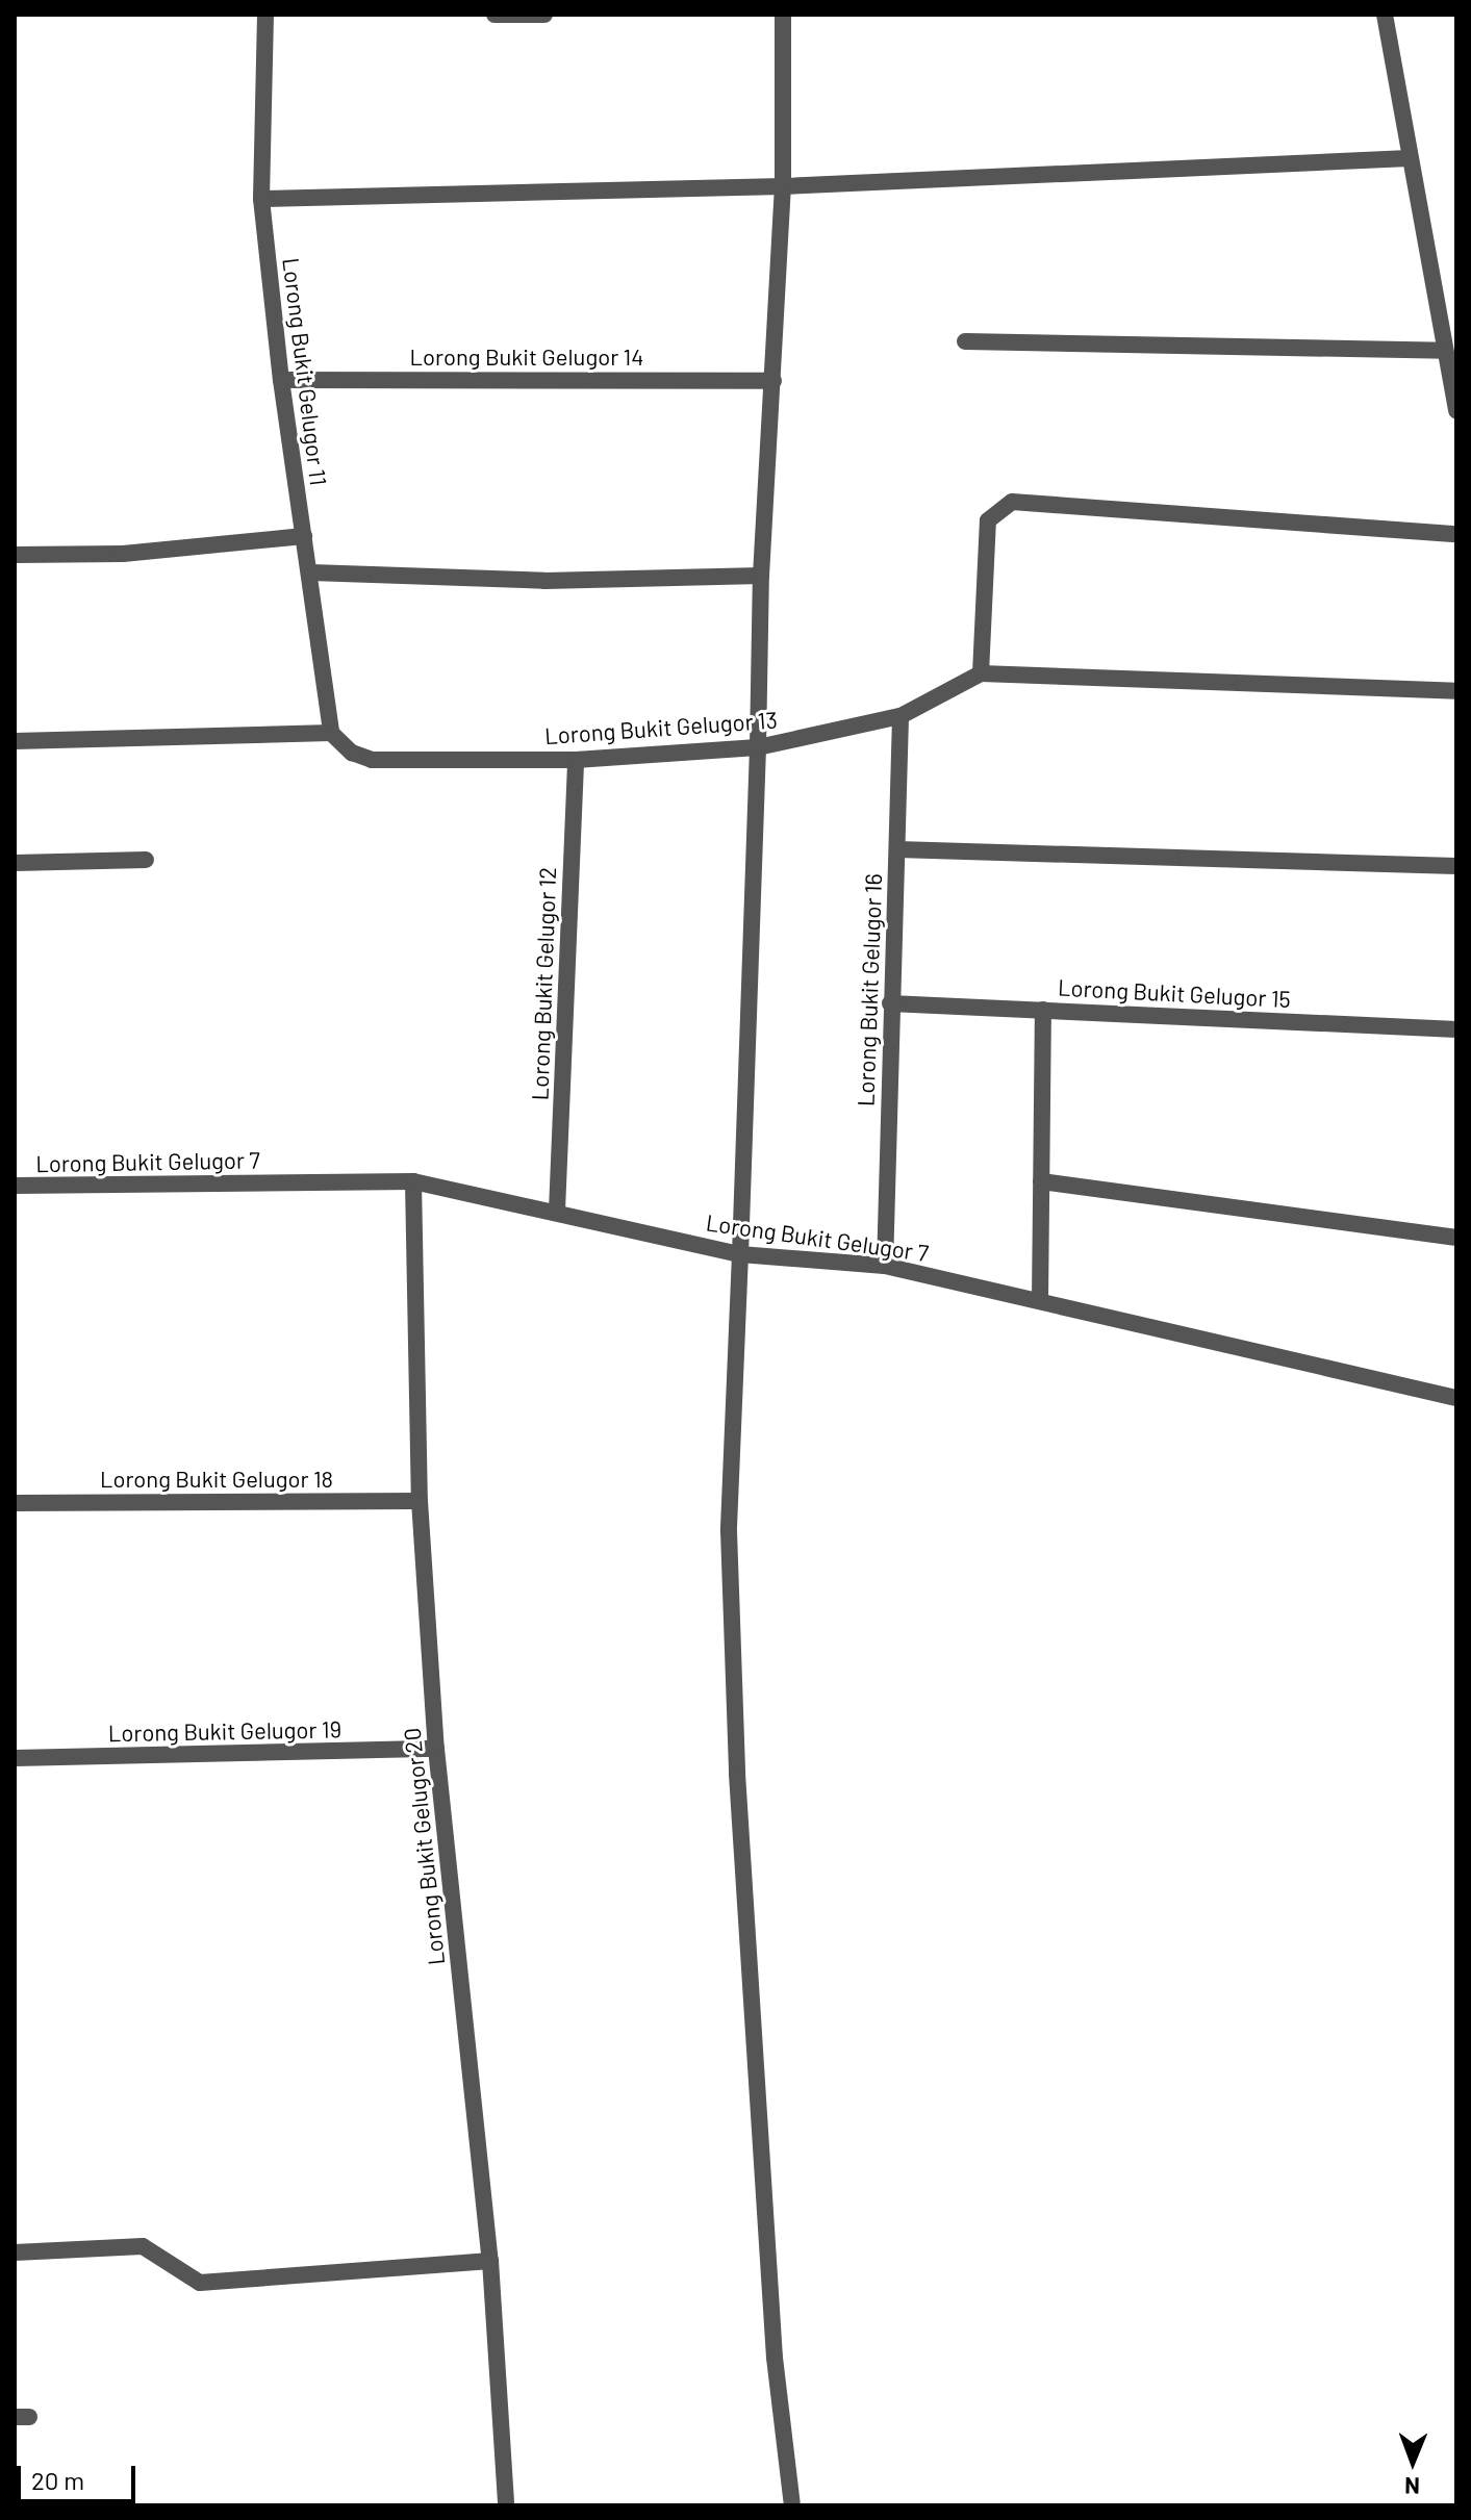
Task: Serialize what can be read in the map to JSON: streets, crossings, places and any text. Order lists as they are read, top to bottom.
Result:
{
  "streets": {
    "street": [
      "Lorong Bukit Gelugor 14",
      "Lorong Bukit Gelugor 11",
      "Lorong Bukit Gelugor 13",
      "Lorong Bukit Gelugor 12",
      "Lorong Bukit Gelugor 16",
      "Lorong Bukit Gelugor 15",
      "Lorong Bukit Gelugor 7",
      "Lorong Bukit Gelugor 18",
      "Lorong Bukit Gelugor 19",
      "Lorong Bukit Gelugor 20"
    ]
  },
  "crossings": [
    ["Lorong Bukit Gelugor 14", "Lorong Bukit Gelugor 11"],
    ["Lorong Bukit Gelugor 11", "Lorong Bukit Gelugor 13"],
    ["Lorong Bukit Gelugor 13", "Lorong Bukit Gelugor 12"],
    ["Lorong Bukit Gelugor 13", "Lorong Bukit Gelugor 16"],
    ["Lorong Bukit Gelugor 12", "Lorong Bukit Gelugor 7"],
    ["Lorong Bukit Gelugor 16", "Lorong Bukit Gelugor 15"],
    ["Lorong Bukit Gelugor 16", "Lorong Bukit Gelugor 7"],
    ["Lorong Bukit Gelugor 7", "Lorong Bukit Gelugor 20"],
    ["Lorong Bukit Gelugor 18", "Lorong Bukit Gelugor 20"],
    ["Lorong Bukit Gelugor 19", "Lorong Bukit Gelugor 20"]
  ],
  "scale_bar": "20 m",
  "north": "bottom"
}
